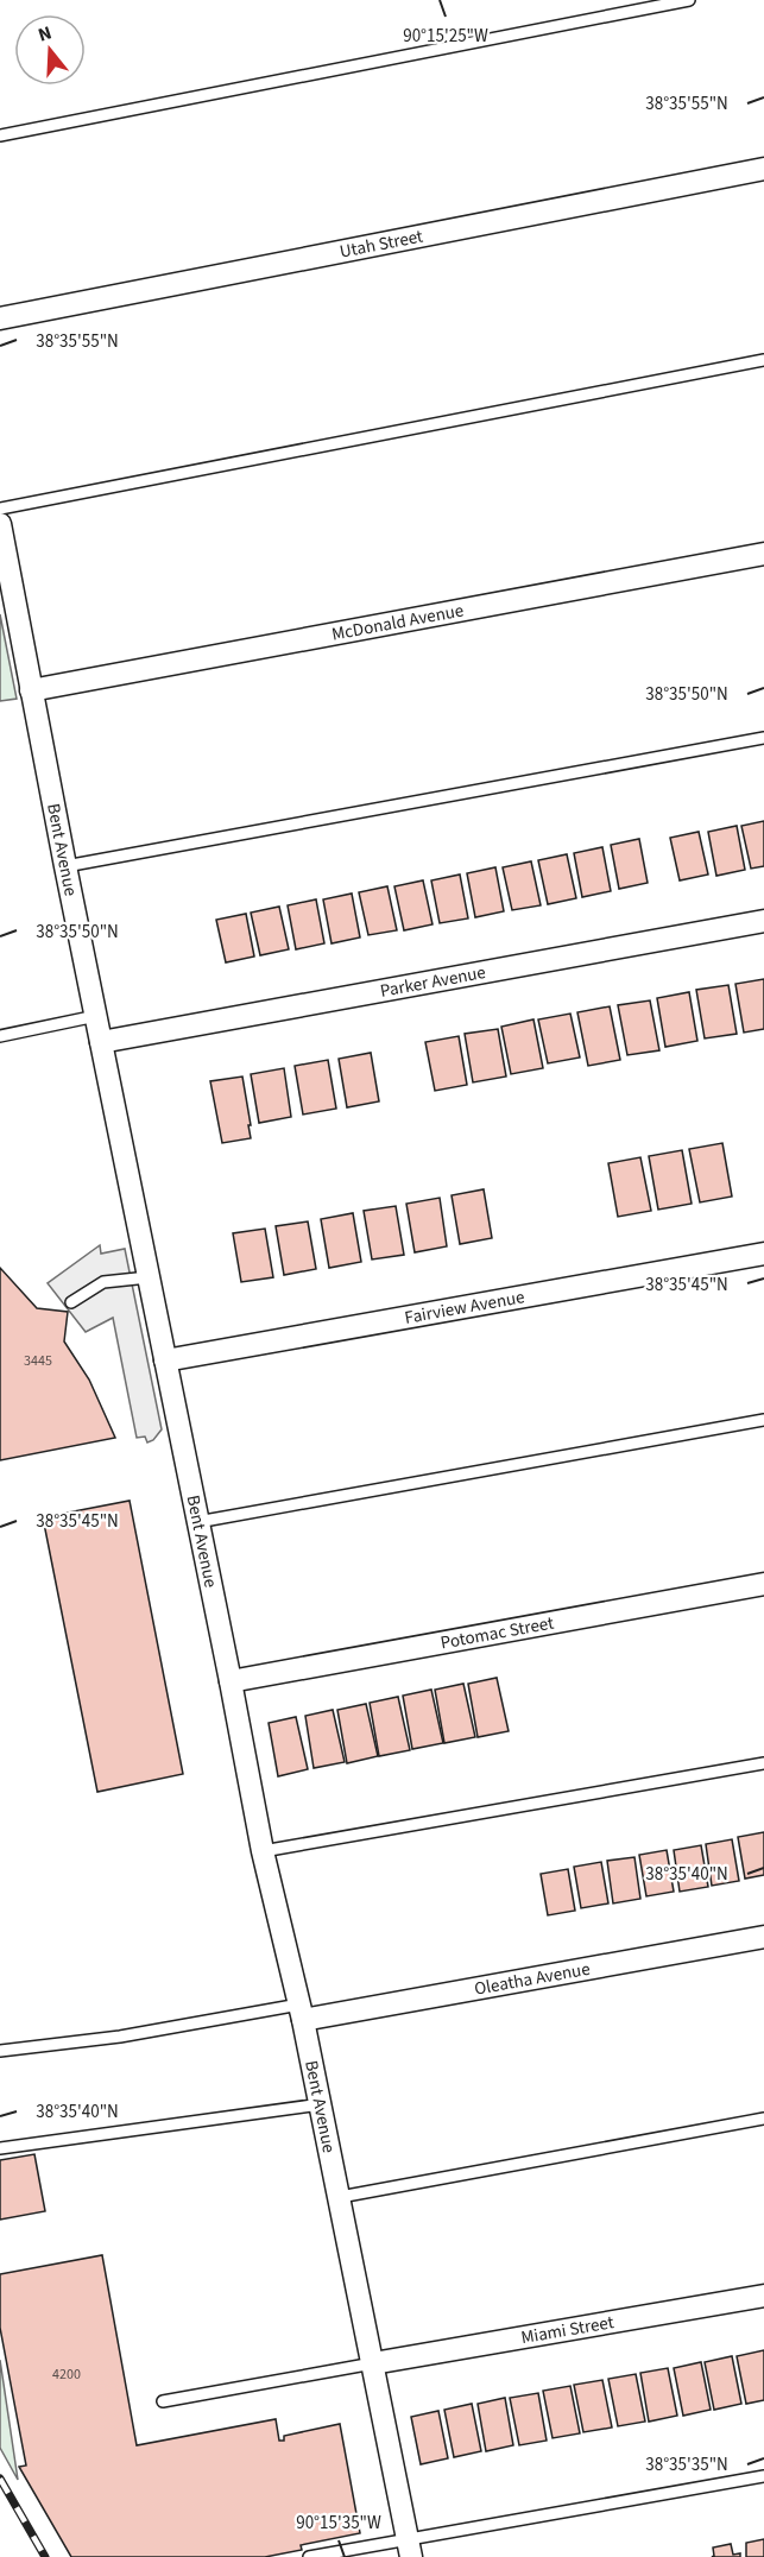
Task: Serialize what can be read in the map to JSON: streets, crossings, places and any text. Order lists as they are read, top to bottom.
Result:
{
  "streets": {
    "street": [
      "Utah Street",
      "McDonald Avenue",
      "Bent Avenue",
      "Parker Avenue",
      "Fairview Avenue",
      "Potomac Street",
      "Oleatha Avenue",
      "Miami Street"
    ]
  },
  "crossings": [
    ["McDonald Avenue", "Bent Avenue"],
    ["Bent Avenue", "Parker Avenue"],
    ["Bent Avenue", "Fairview Avenue"],
    ["Bent Avenue", "Potomac Street"],
    ["Bent Avenue", "Oleatha Avenue"],
    ["Bent Avenue", "Miami Street"]
  ],
  "house_numbers": ["3445", "4200"],
  "north": "top",
  "coordinates": [
    "90°15'25\"W",
    "38°35'55\"N",
    "38°35'50\"N",
    "38°35'45\"N",
    "38°35'40\"N",
    "38°35'35\"N",
    "90°15'35\"W"
  ]
}
